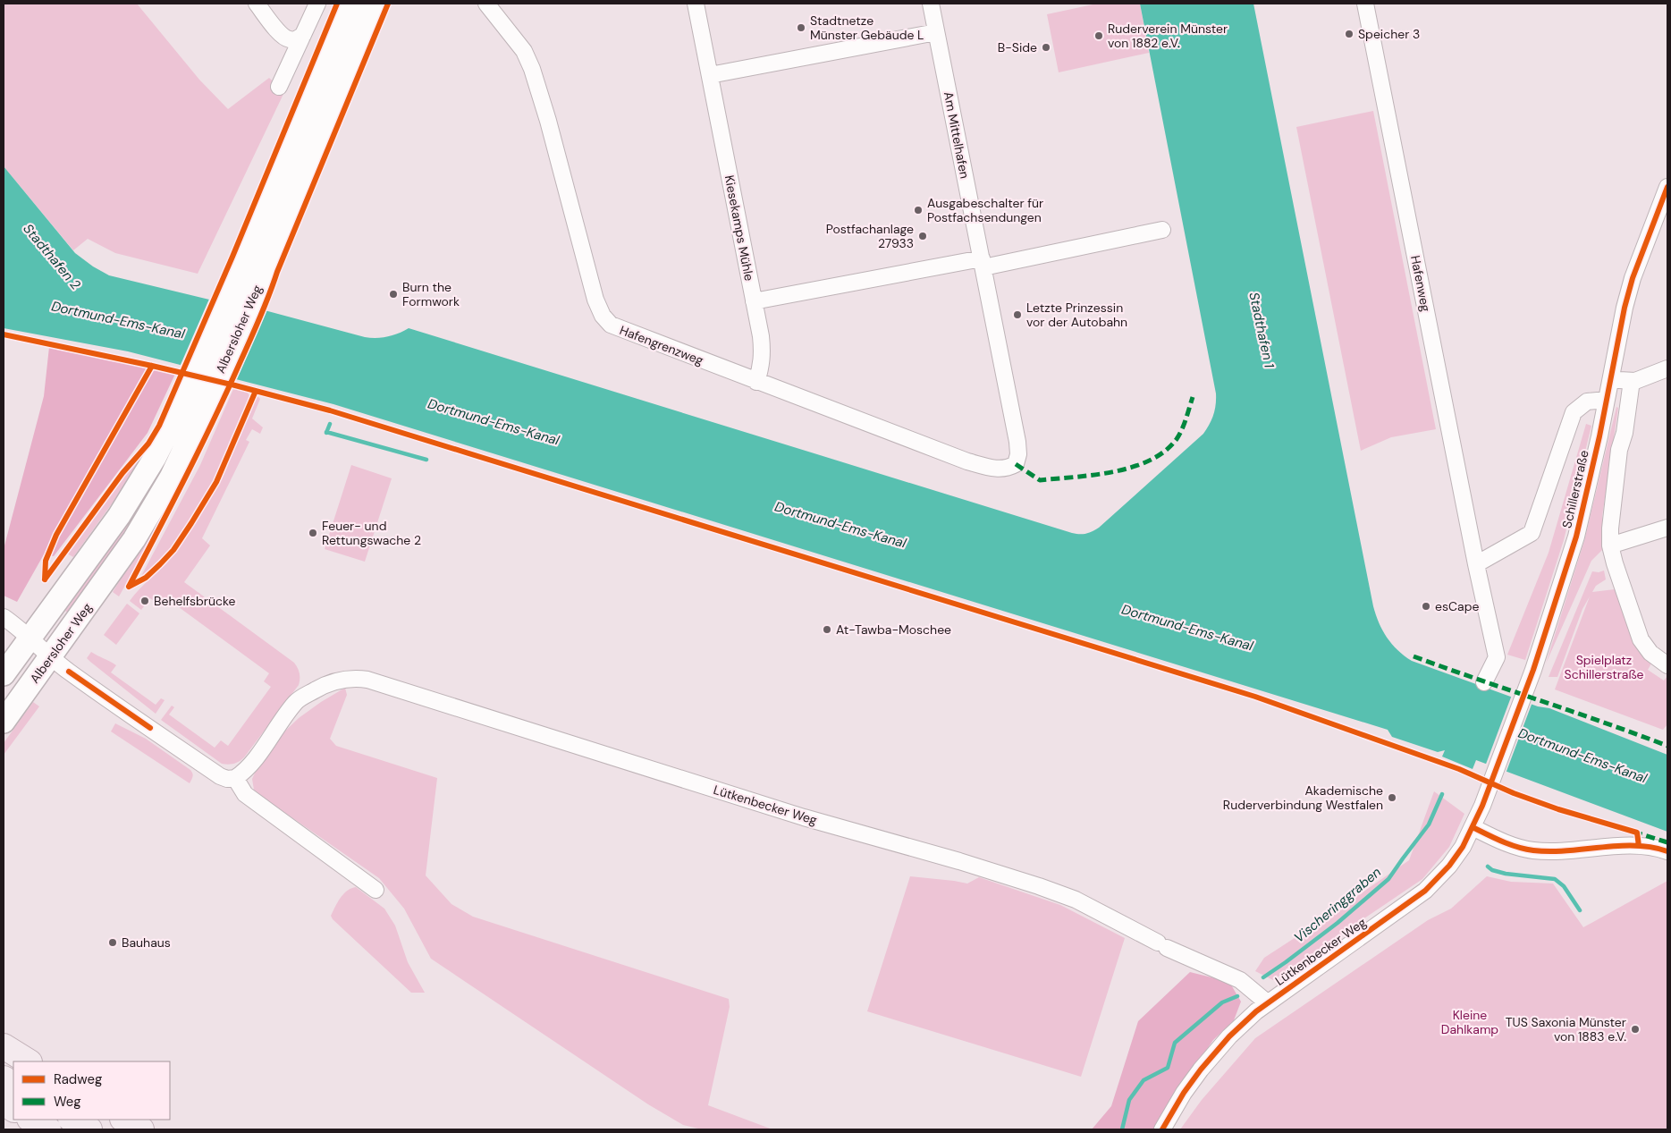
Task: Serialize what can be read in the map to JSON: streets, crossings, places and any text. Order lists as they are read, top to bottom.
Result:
{
  "streets": {
    "main road": ["Albersloher Weg"],
    "street": [
      "Am Mittelhafen",
      "Kiesekamps Mühle",
      "Hafenweg",
      "Hafengrenzweg",
      "Schillerstraße",
      "Lütkenbecker Weg"
    ]
  },
  "crossings": [
    ["Am Mittelhafen", "Hafengrenzweg"],
    ["Kiesekamps Mühle", "Hafengrenzweg"],
    ["Schillerstraße", "Lütkenbecker Weg"]
  ],
  "water": [
    "Stadthafen 2",
    "Dortmund-Ems-Kanal",
    "Stadthafen 1",
    "Vischeringgraben"
  ],
  "parks": ["Spielplatz Schillerstraße", "Kleine Dahlkamp"],
  "places": [
    "Stadtnetze Münster Gebäude L",
    "Speicher 3",
    "Ruderverein Münster von 1882 e.V.",
    "B-Side",
    "Ausgabeschalter für Postfachsendungen",
    "Postfachanlage 27933",
    "Burn the Formwork",
    "Letzte Prinzessin vor der Autobahn",
    "Feuer- und Rettungswache 2",
    "Behelfsbrücke",
    "esCape",
    "At-Tawba-Moschee",
    "Akademische Ruderverbindung Westfalen",
    "Bauhaus",
    "TUS Saxonia Münster von 1883 e.V."
  ],
  "legend": ["Radweg", "Weg"]
}
